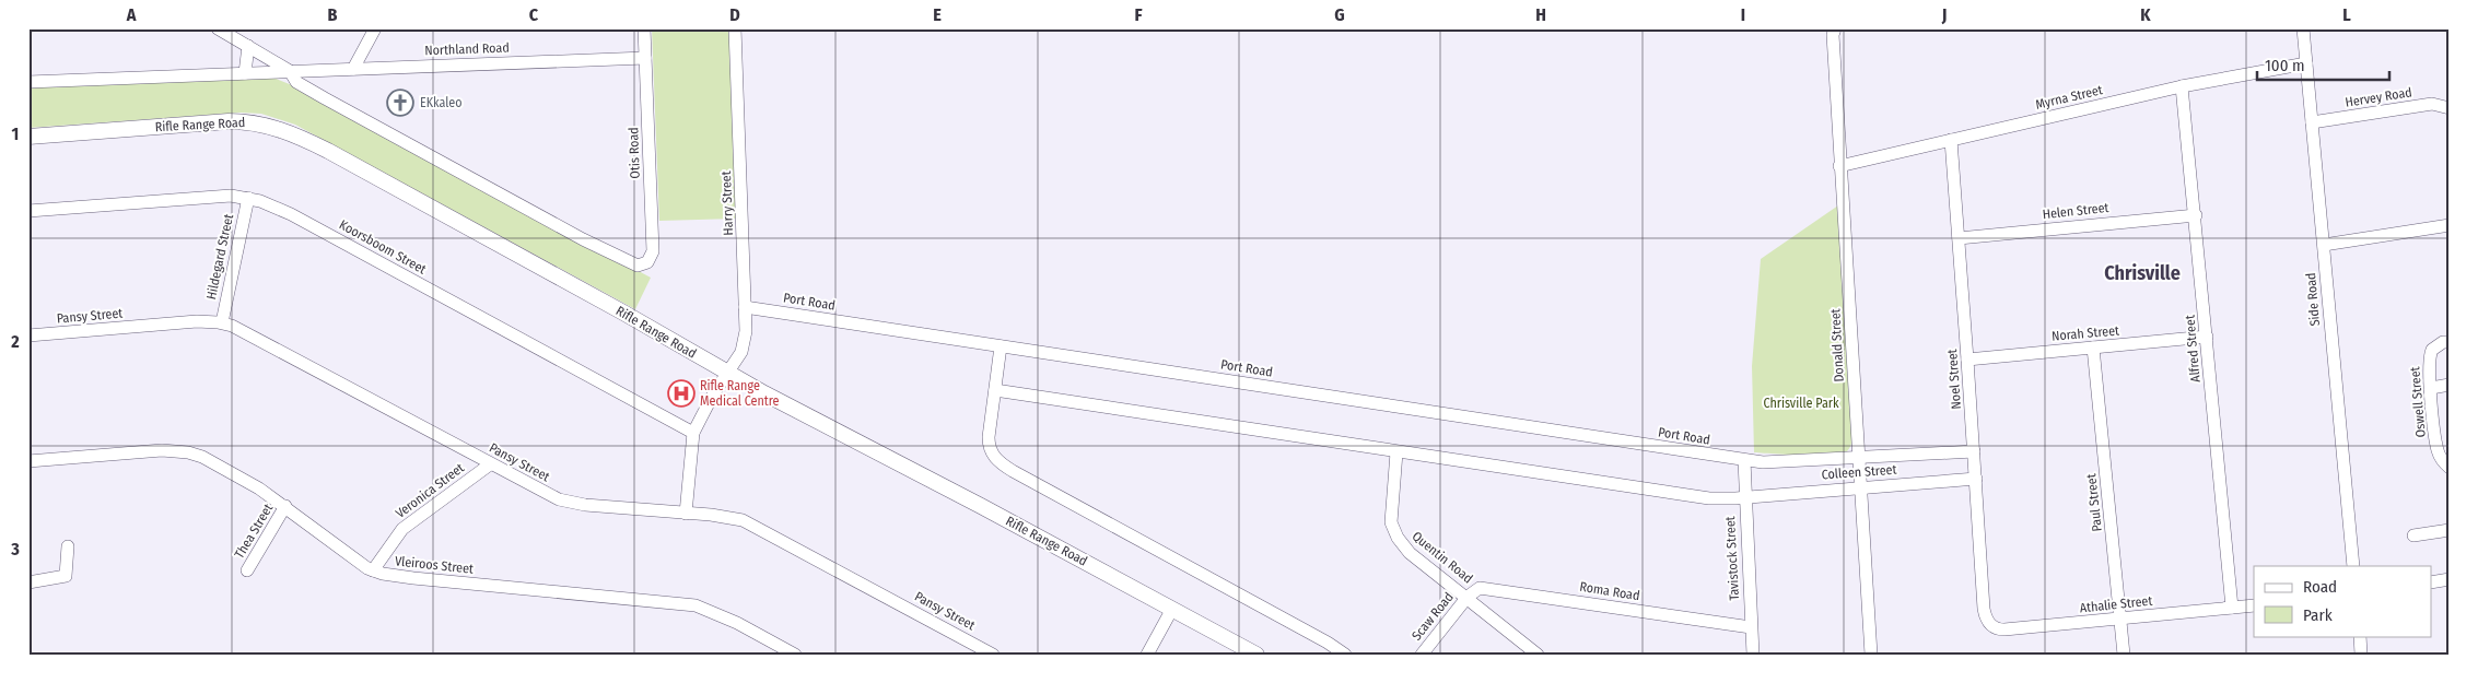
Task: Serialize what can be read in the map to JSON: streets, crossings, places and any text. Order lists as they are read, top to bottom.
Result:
{
  "streets": {
    "main road": ["Rifle Range Road"],
    "street": [
      "Northland Road",
      "Myrna Street",
      "Hervey Road",
      "Otis Road",
      "Harry Street",
      "Helen Street",
      "Koorsboom Street",
      "Hildegard Street",
      "Side Road",
      "Port Road",
      "Pansy Street",
      "Norah Street",
      "Donald Street",
      "Alfred Street",
      "Noel Street",
      "Oswell Street",
      "Colleen Street",
      "Veronica Street",
      "Paul Street",
      "Thea Street",
      "Quentin Road",
      "Tavistock Street",
      "Vleiroos Street",
      "Roma Road",
      "Athalie Street",
      "Scaw Road"
    ]
  },
  "crossings": [
    ["Northland Road", "Otis Road"],
    ["Myrna Street", "Side Road"],
    ["Myrna Street", "Donald Street"],
    ["Myrna Street", "Alfred Street"],
    ["Myrna Street", "Noel Street"],
    ["Hervey Road", "Side Road"],
    ["Rifle Range Road", "Harry Street"],
    ["Harry Street", "Koorsboom Street"],
    ["Harry Street", "Port Road"],
    ["Helen Street", "Alfred Street"],
    ["Helen Street", "Noel Street"],
    ["Koorsboom Street", "Hildegard Street"],
    ["Hildegard Street", "Pansy Street"],
    ["Port Road", "Colleen Street"],
    ["Port Road", "Tavistock Street"],
    ["Pansy Street", "Veronica Street"],
    ["Norah Street", "Alfred Street"],
    ["Norah Street", "Noel Street"],
    ["Norah Street", "Paul Street"],
    ["Donald Street", "Colleen Street"],
    ["Alfred Street", "Athalie Street"],
    ["Noel Street", "Colleen Street"],
    ["Noel Street", "Athalie Street"],
    ["Colleen Street", "Tavistock Street"],
    ["Veronica Street", "Vleiroos Street"],
    ["Paul Street", "Athalie Street"],
    ["Thea Street", "Vleiroos Street"],
    ["Quentin Road", "Roma Road"],
    ["Quentin Road", "Scaw Road"],
    ["Tavistock Street", "Roma Road"],
    ["Roma Road", "Scaw Road"]
  ],
  "districts": ["Chrisville"],
  "parks": ["Chrisville Park"],
  "places": {
    "church": ["EKkaleo"],
    "hospital": ["Rifle Range Medical Centre"]
  },
  "legend": ["Road", "Park"],
  "scale_bar": "100 m",
  "grid": {
    "columns": [
      "A",
      "B",
      "C",
      "D",
      "E",
      "F",
      "G",
      "H",
      "I",
      "J",
      "K",
      "L"
    ],
    "rows": ["1", "2", "3"]
  }
}
